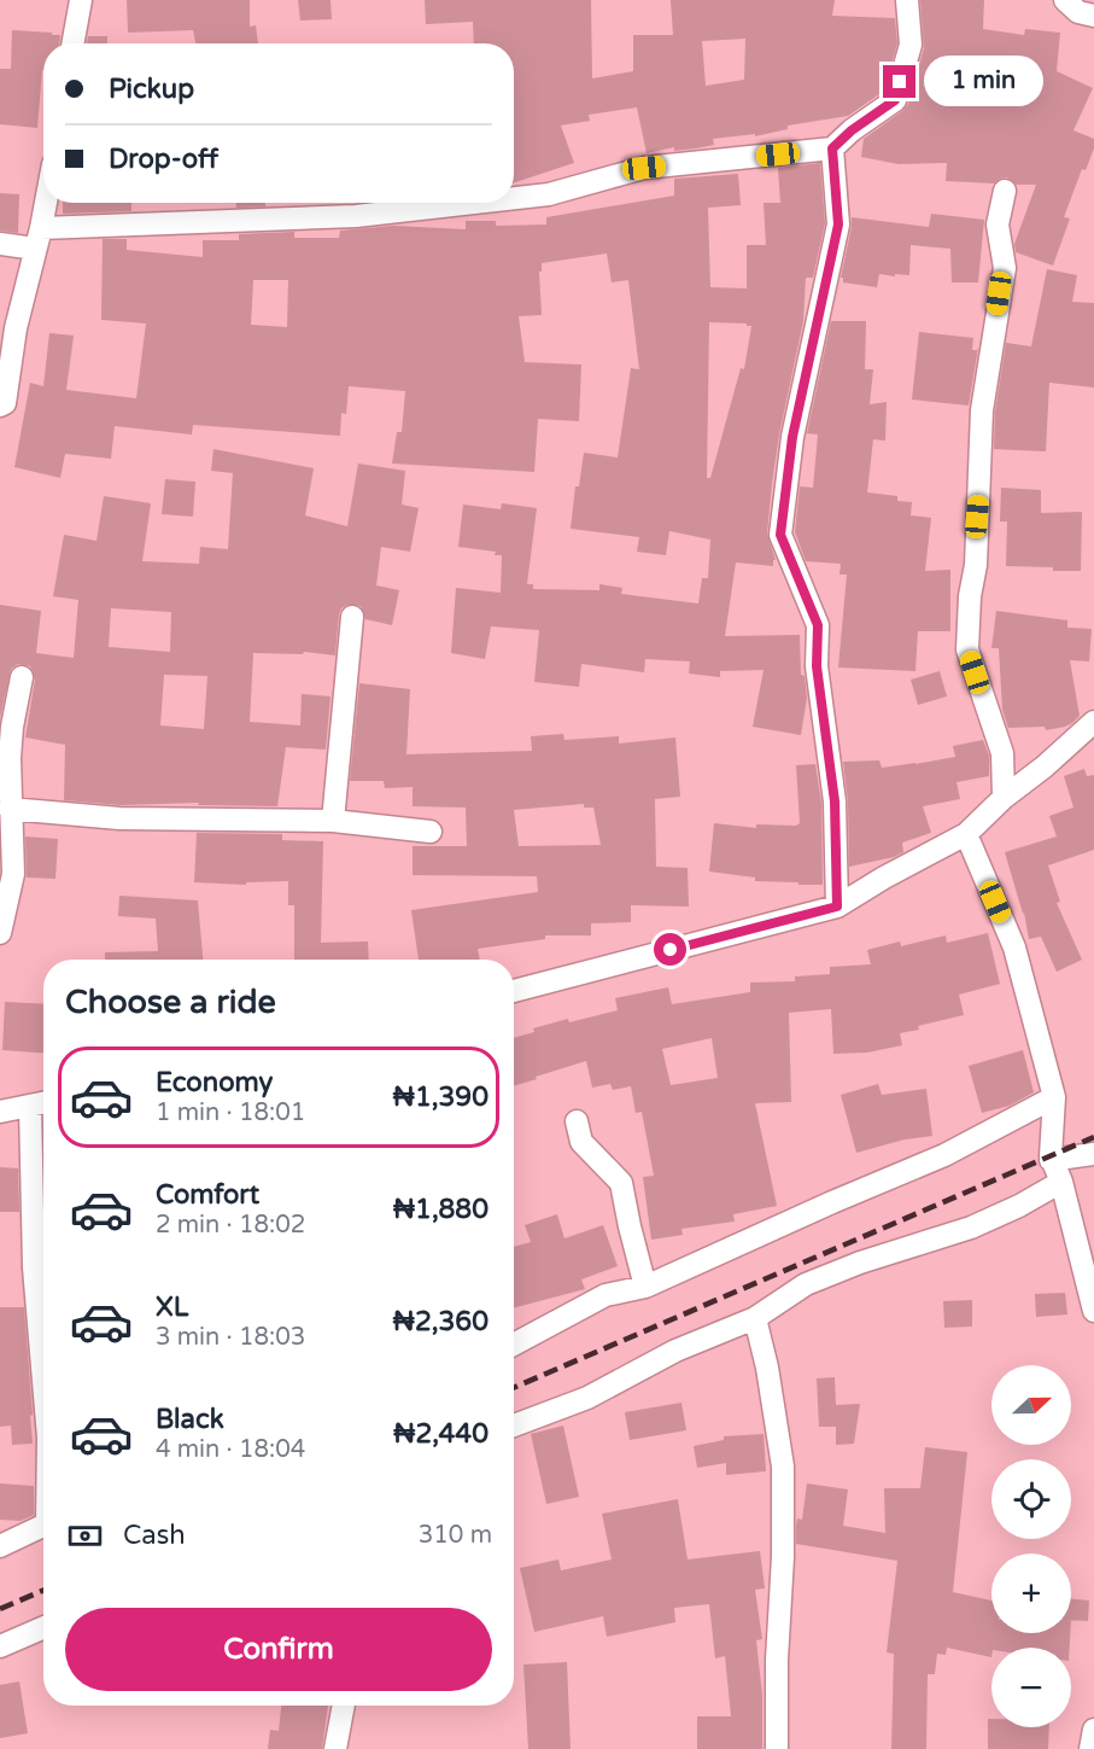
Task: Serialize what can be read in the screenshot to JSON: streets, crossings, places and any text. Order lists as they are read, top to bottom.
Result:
{
  "north": "right",
  "page": {
    "banner": ["Pickup", "Drop-off"],
    "bubble": "1 min",
    "heading": "Choose a ride",
    "list": [
      {
        "name": "Economy",
        "note": "1 min · 18:01",
        "value": "₦1,390"
      },
      {
        "name": "Comfort",
        "note": "2 min · 18:02",
        "value": "₦1,880"
      },
      {
        "name": "XL",
        "note": "3 min · 18:03",
        "value": "₦2,360"
      },
      {
        "name": "Black",
        "note": "4 min · 18:04",
        "value": "₦2,440"
      }
    ],
    "map_buttons": ["+", "−"],
    "pay": ["Cash", "310 m"],
    "buttons": "Confirm"
  }
}
